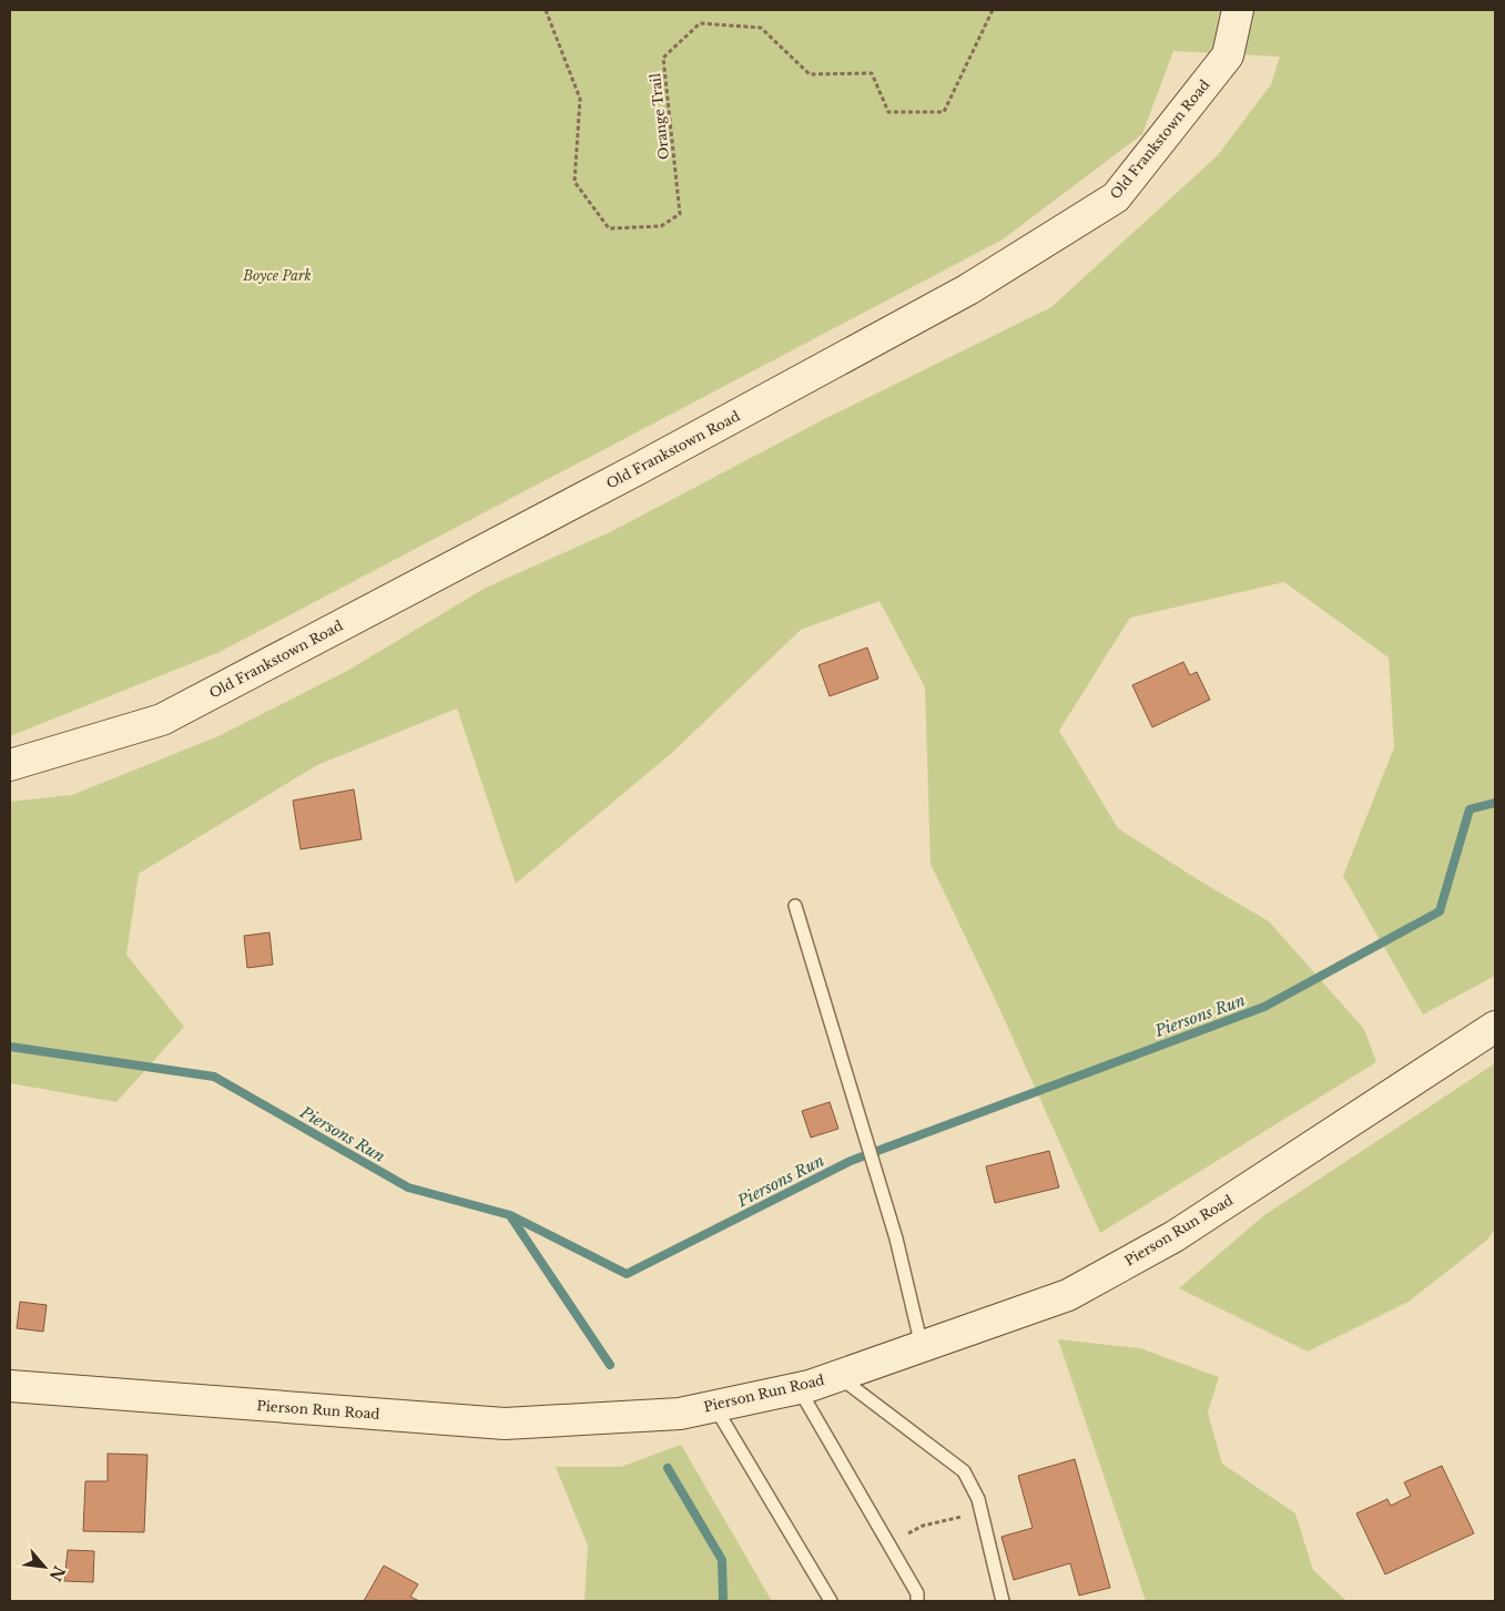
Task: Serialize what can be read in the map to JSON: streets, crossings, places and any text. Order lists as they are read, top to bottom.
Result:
{
  "streets": {
    "street": ["Old Frankstown Road", "Pierson Run Road"],
    "path": ["Orange Trail"]
  },
  "water": ["Piersons Run"],
  "parks": ["Boyce Park"],
  "north": "bottom right"
}
